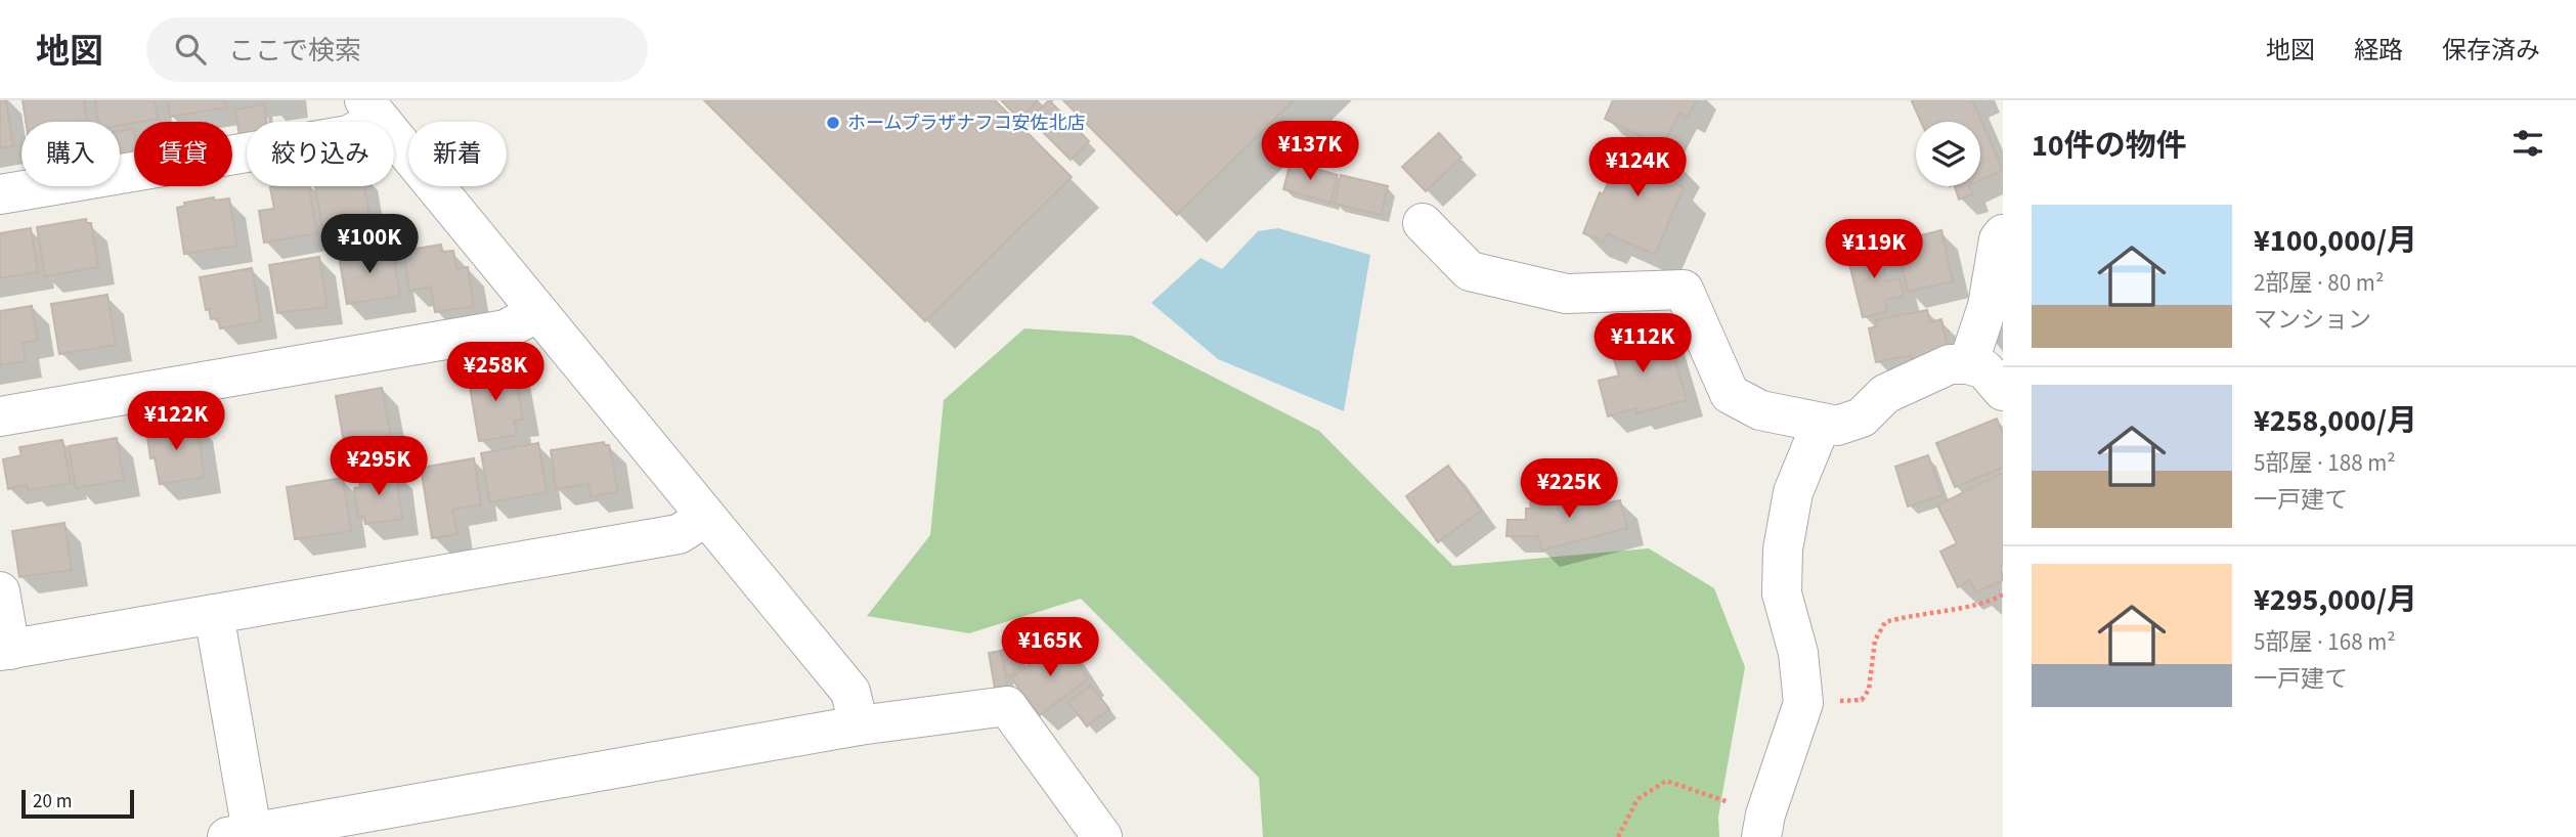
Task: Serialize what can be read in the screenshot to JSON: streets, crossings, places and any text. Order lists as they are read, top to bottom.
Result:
{
  "places": ["ホームプラザナフコ安佐北店"],
  "scale_bar": "20 m",
  "page": {
    "header": "地図",
    "search": "ここで検索",
    "nav": ["地図", "経路", "保存済み"],
    "heading": "10件の物件",
    "price": [
      "¥137K",
      "¥124K",
      "¥100K",
      "¥119K",
      "¥112K",
      "¥258K",
      "¥122K",
      "¥295K",
      "¥225K",
      "¥165K"
    ],
    "chip": [
      "購入",
      "賃貸",
      "絞り込み",
      "新着"
    ],
    "list": [
      {
        "name": "¥100,000/月",
        "note": "2部屋 · 80 m² · マンション"
      },
      {
        "name": "¥258,000/月",
        "note": "5部屋 · 188 m² · 一戸建て"
      },
      {
        "name": "¥295,000/月",
        "note": "5部屋 · 168 m² · 一戸建て"
      }
    ],
    "scale": "20 m"
  }
}
